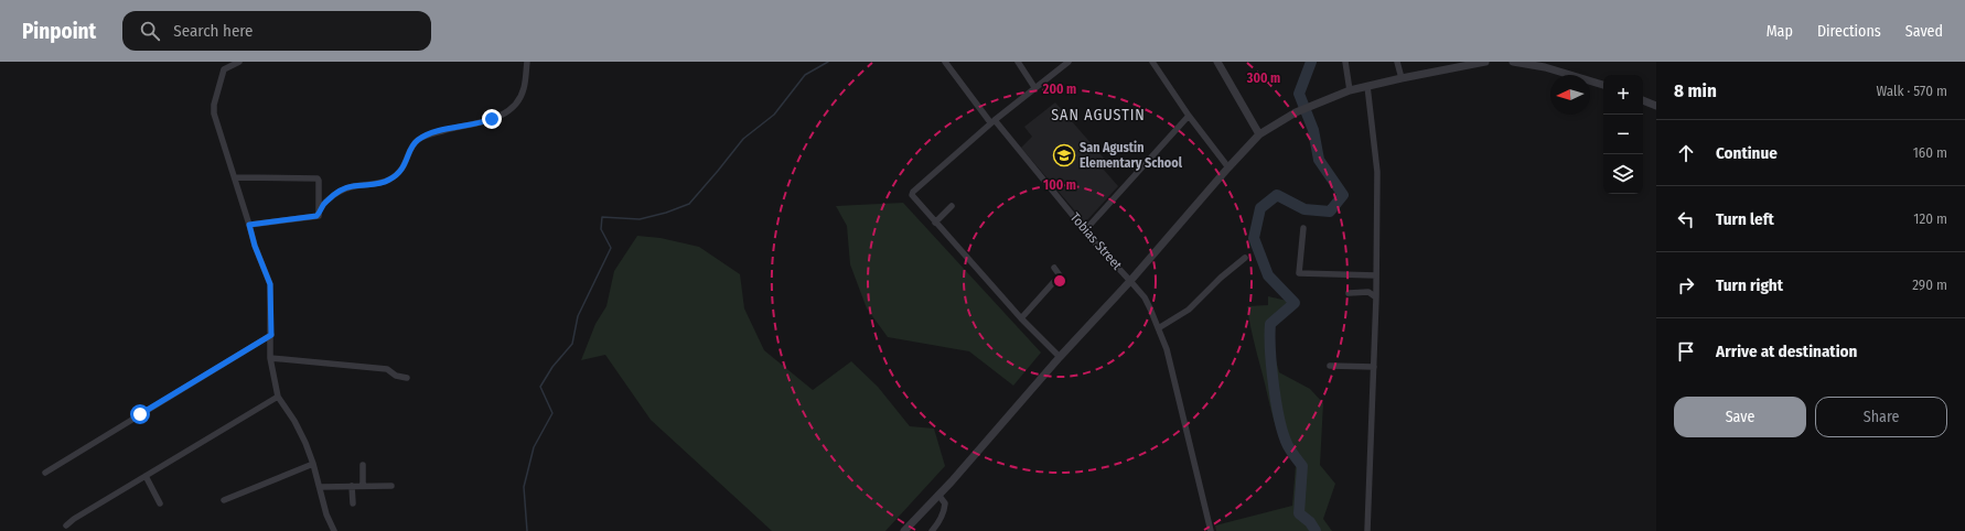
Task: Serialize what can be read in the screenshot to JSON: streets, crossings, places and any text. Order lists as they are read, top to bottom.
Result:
{
  "streets": {
    "street": ["Tobias Street"]
  },
  "districts": ["SAN AGUSTIN"],
  "places": {
    "school or university": ["San Agustin Elementary School"]
  },
  "north": "left",
  "page": {
    "header": "Pinpoint",
    "search": "Search here",
    "nav": ["Map", "Directions", "Saved"],
    "heading": ["8 min", "Walk · 570 m"],
    "map_buttons": ["+", "−"],
    "list": [
      ["Continue", "160 m"],
      ["Turn left", "120 m"],
      ["Turn right", "290 m"],
      "Arrive at destination"
    ],
    "buttons": ["Save", "Share"]
  },
  "rings": ["300 m", "200 m", "100 m"]
}
